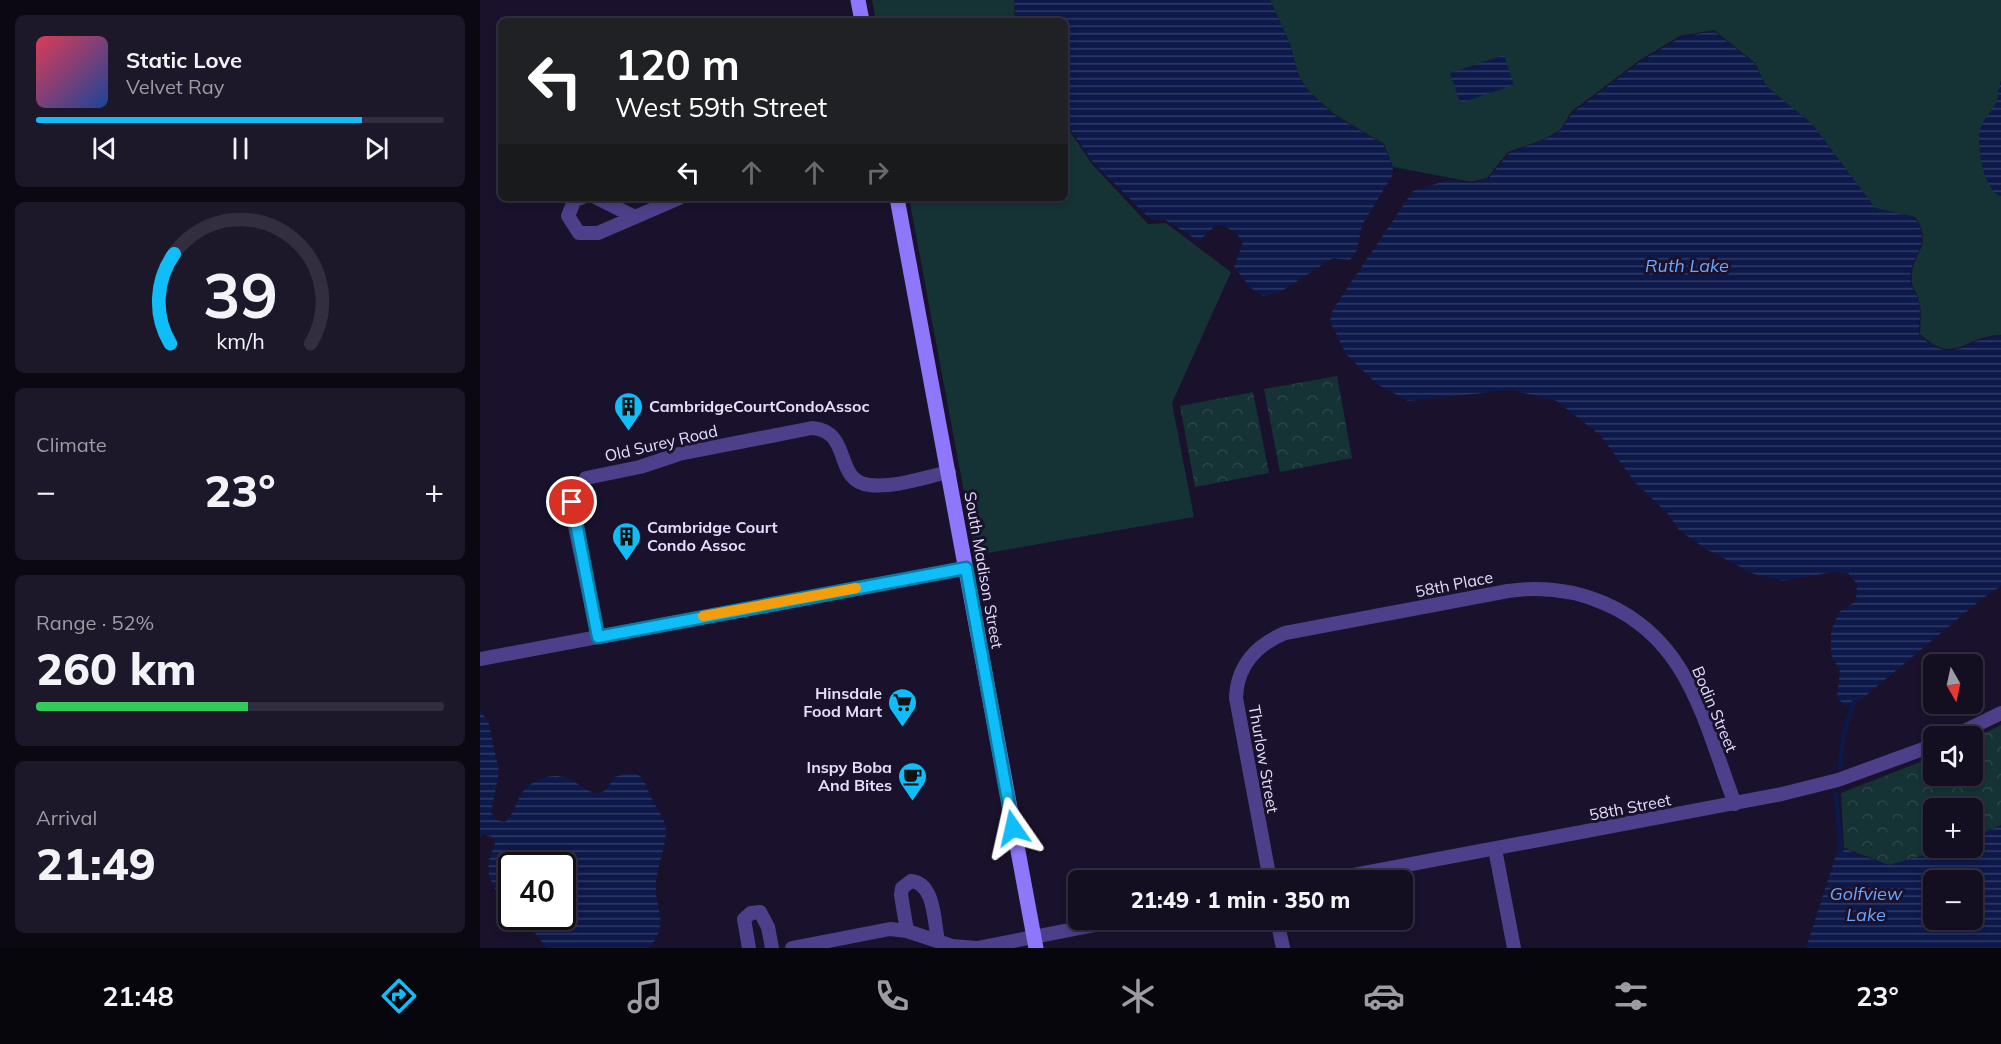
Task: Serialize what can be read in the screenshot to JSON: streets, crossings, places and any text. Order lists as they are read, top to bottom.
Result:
{
  "streets": {
    "street": [
      "Old Surey Road",
      "South Madison Street",
      "58th Place",
      "Bodin Street",
      "Thurlow Street",
      "58th Street"
    ]
  },
  "crossings": [
    ["Old Surey Road", "South Madison Street"],
    ["58th Place", "Bodin Street"],
    ["58th Place", "Thurlow Street"],
    ["Bodin Street", "58th Street"]
  ],
  "water": ["Ruth Lake", "Golfview Lake"],
  "places": {
    "building": ["CambridgeCourtCondoAssoc", "Cambridge Court Condo Assoc"],
    "supermarket": ["Hinsdale Food Mart"],
    "cafe": ["Inspy Boba And Bites"]
  },
  "north": "bottom",
  "page": {
    "turn": ["120 m", "West 59th Street"],
    "song": ["Static Love", "Velvet Ray"],
    "tile": [
      "Climate",
      ["Range · 52%", "260 km"],
      ["Arrival", "21:49"]
    ],
    "heat": ["−", "23°", "+"],
    "map_buttons": ["+", "−"],
    "limit": "40",
    "trip": "21:49 · 1 min · 350 m",
    "tabs": ["21:48", "23°"],
    "gauge": ["39", "km/h"]
  }
}
